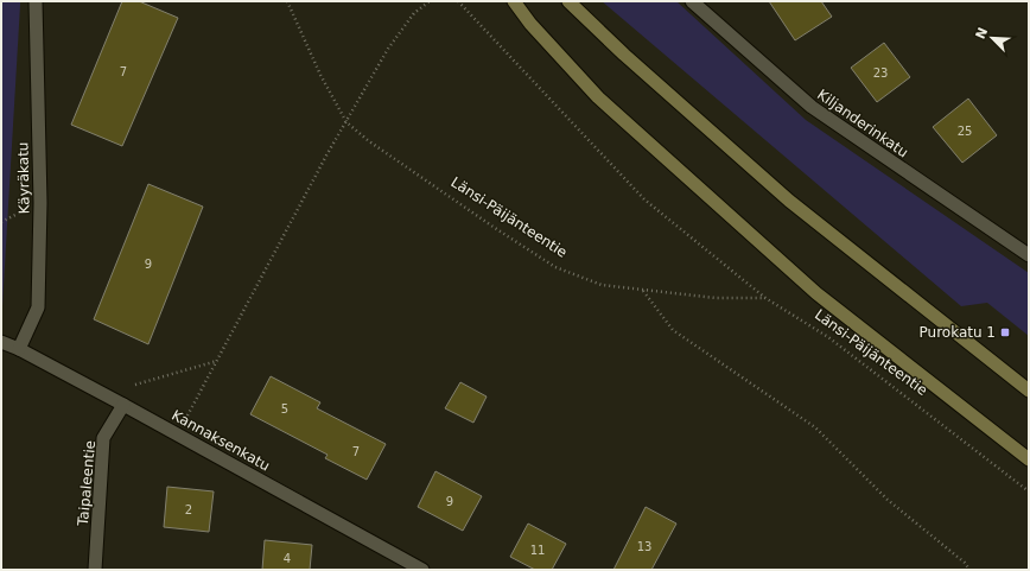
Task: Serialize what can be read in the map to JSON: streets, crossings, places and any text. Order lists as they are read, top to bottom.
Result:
{
  "streets": {
    "main road": ["Länsi-Päijänteentie"],
    "street": [
      "Kiljanderinkatu",
      "Käyräkatu",
      "Kannaksenkatu",
      "Taipaleentie"
    ]
  },
  "crossings": [
    ["Käyräkatu", "Kannaksenkatu"],
    ["Kannaksenkatu", "Taipaleentie"]
  ],
  "places": {
    "transit": ["Purokatu 1"]
  },
  "house_numbers": [
    "7",
    "23",
    "25",
    "9",
    "5",
    "7",
    "9",
    "2",
    "13",
    "11",
    "4"
  ],
  "north": "top left"
}
